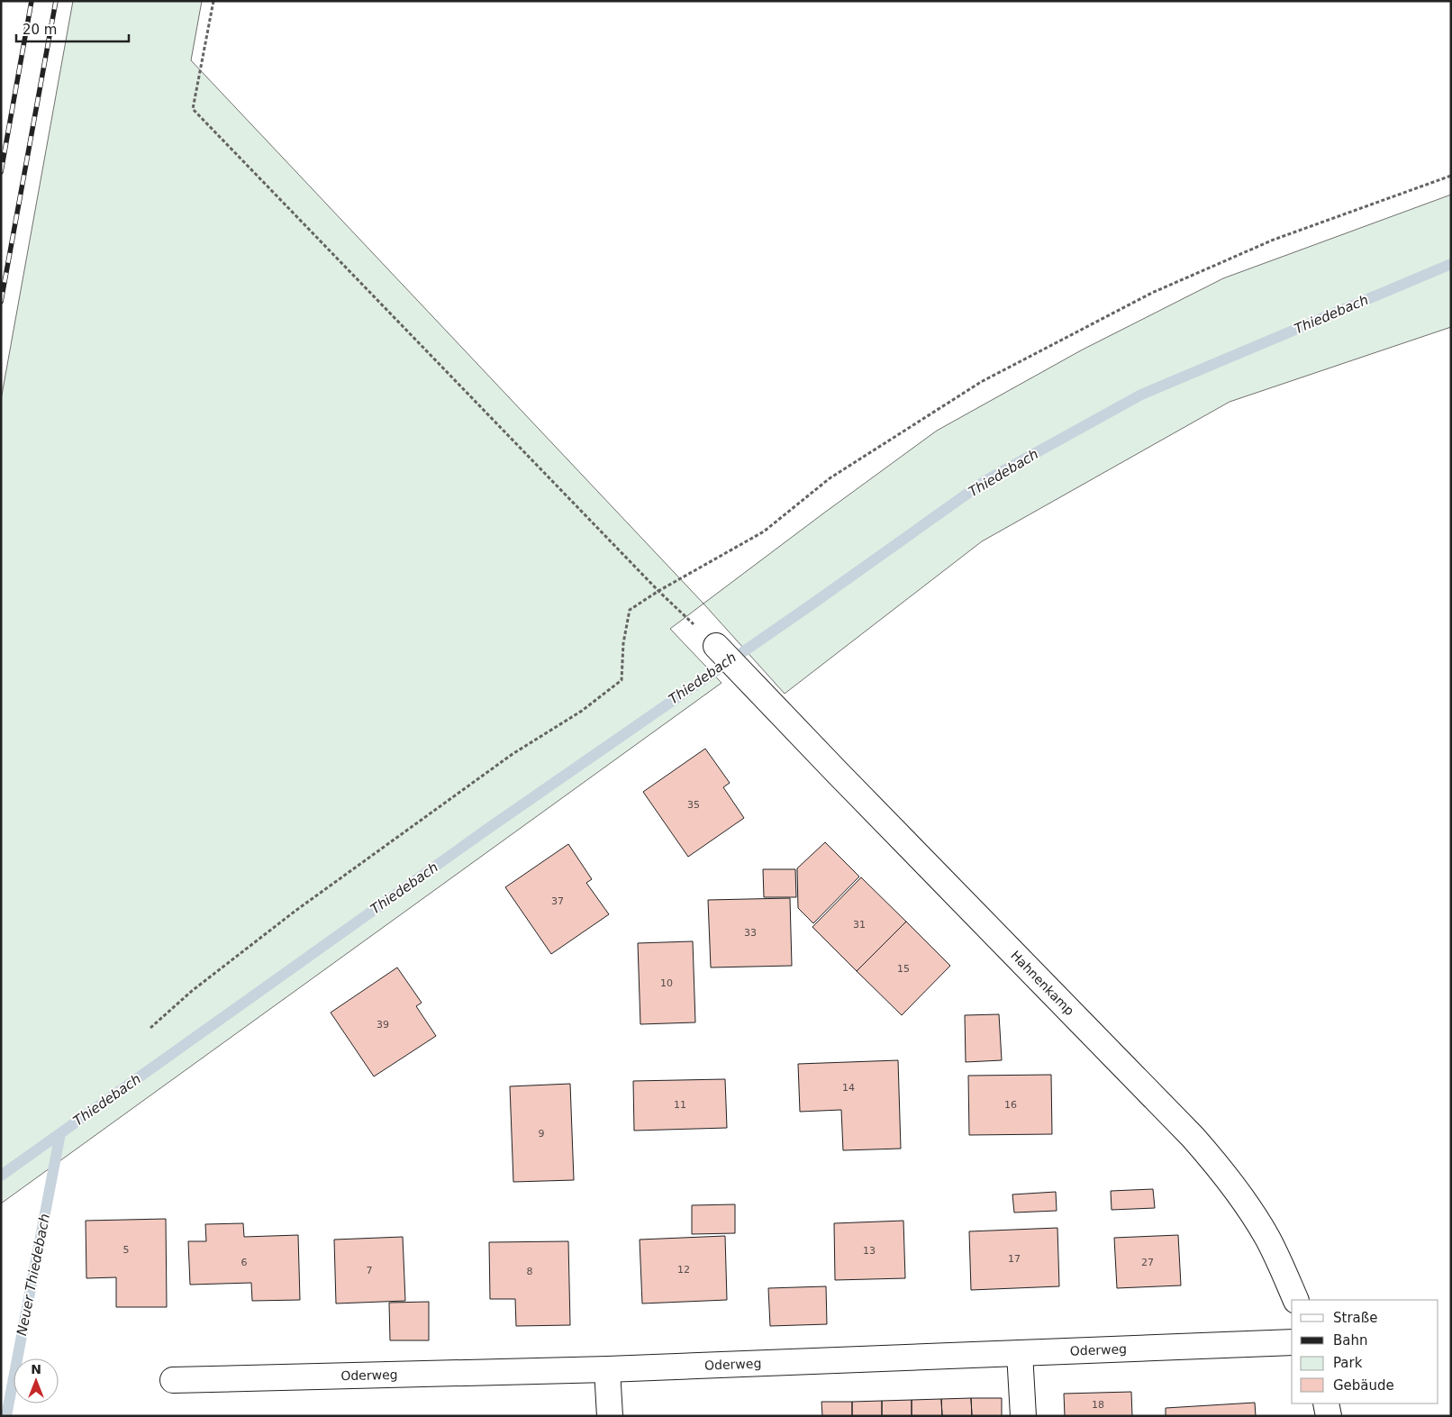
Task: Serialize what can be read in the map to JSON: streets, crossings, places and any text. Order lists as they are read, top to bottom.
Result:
{
  "streets": {
    "street": ["Hahnenkamp", "Oderweg"]
  },
  "water": ["Thiedebach", "Neuer Thiedebach"],
  "house_numbers": [
    "35",
    "37",
    "31",
    "33",
    "15",
    "10",
    "39",
    "14",
    "11",
    "16",
    "9",
    "5",
    "13",
    "17",
    "6",
    "27",
    "12",
    "7",
    "8",
    "18"
  ],
  "legend": [
    "Straße",
    "Bahn",
    "Park",
    "Gebäude"
  ],
  "scale_bar": "20 m",
  "north": "top"
}
